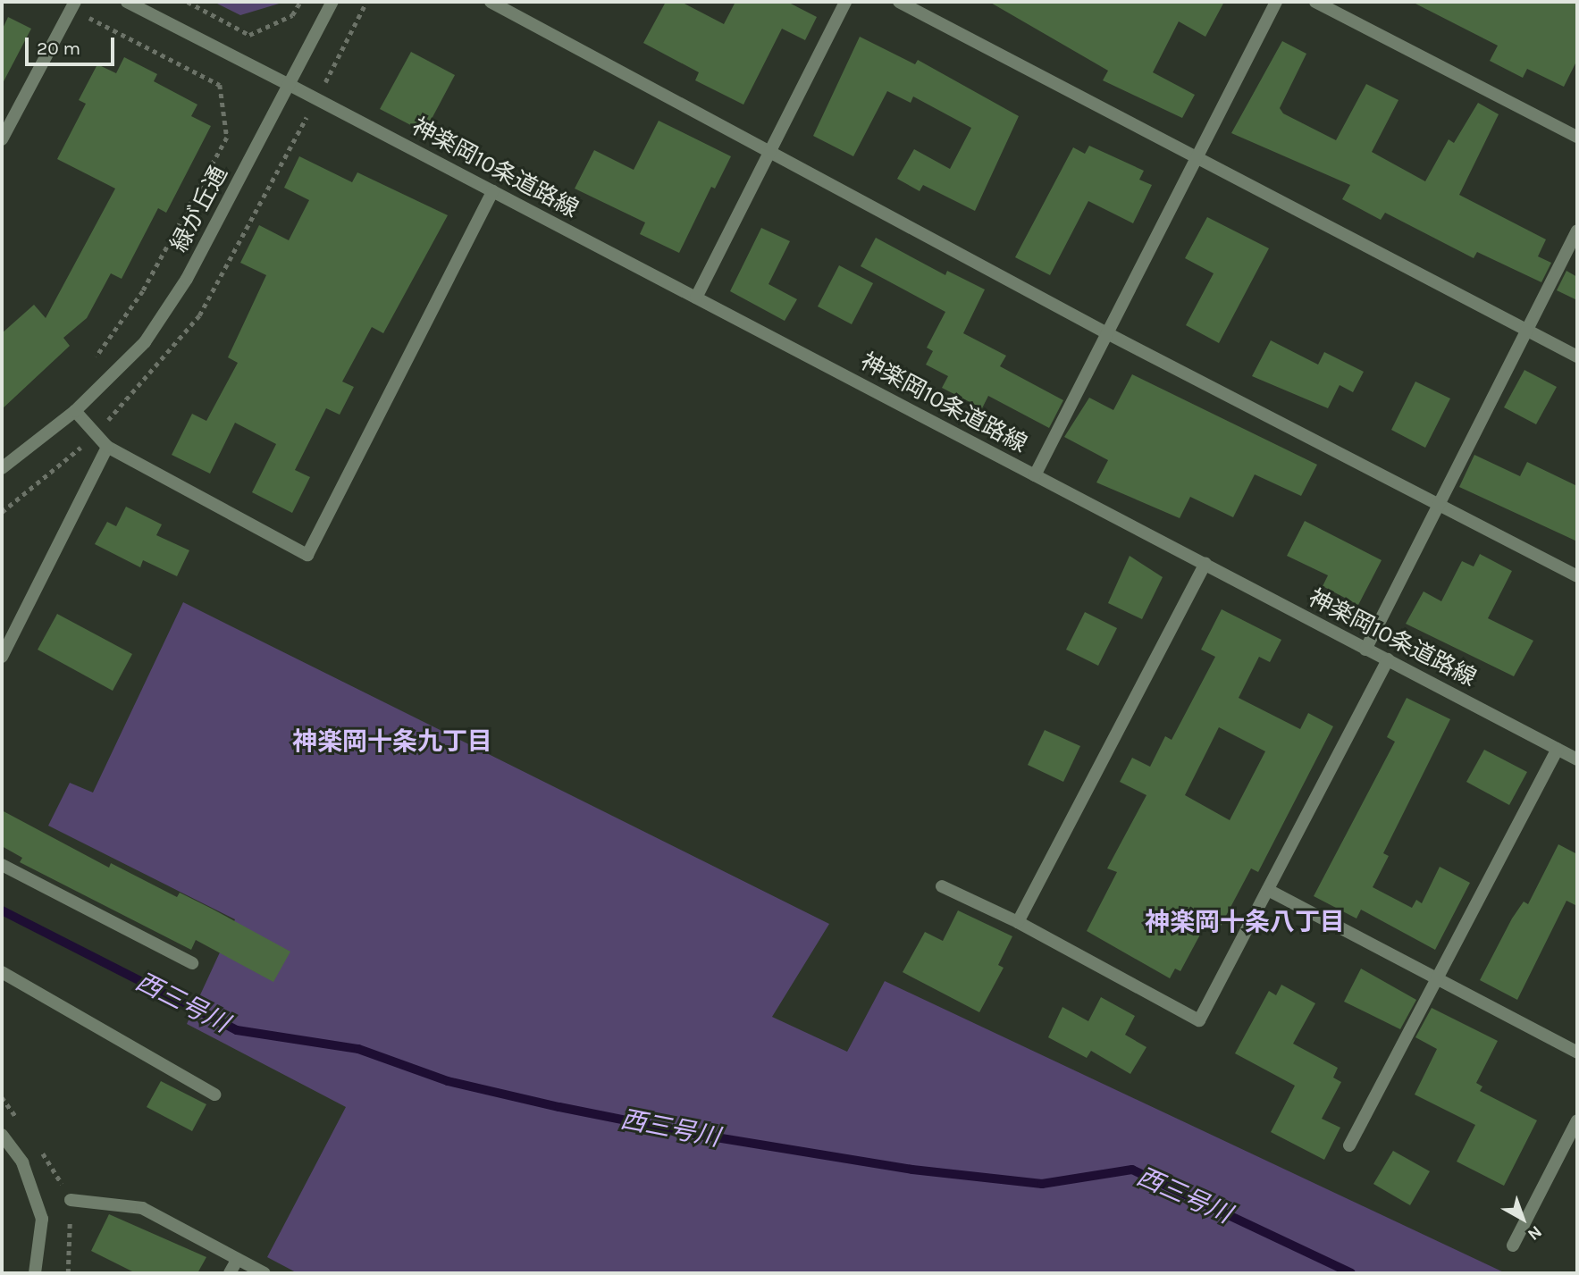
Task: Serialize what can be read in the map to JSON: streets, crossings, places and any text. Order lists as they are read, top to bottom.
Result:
{
  "streets": {
    "street": ["神楽岡10条道路線", "緑が丘通"]
  },
  "crossings": [
    ["神楽岡10条道路線", "緑が丘通"]
  ],
  "districts": ["神楽岡十条九丁目", "神楽岡十条八丁目"],
  "water": ["西三号川"],
  "scale_bar": "20 m",
  "north": "bottom right"
}
